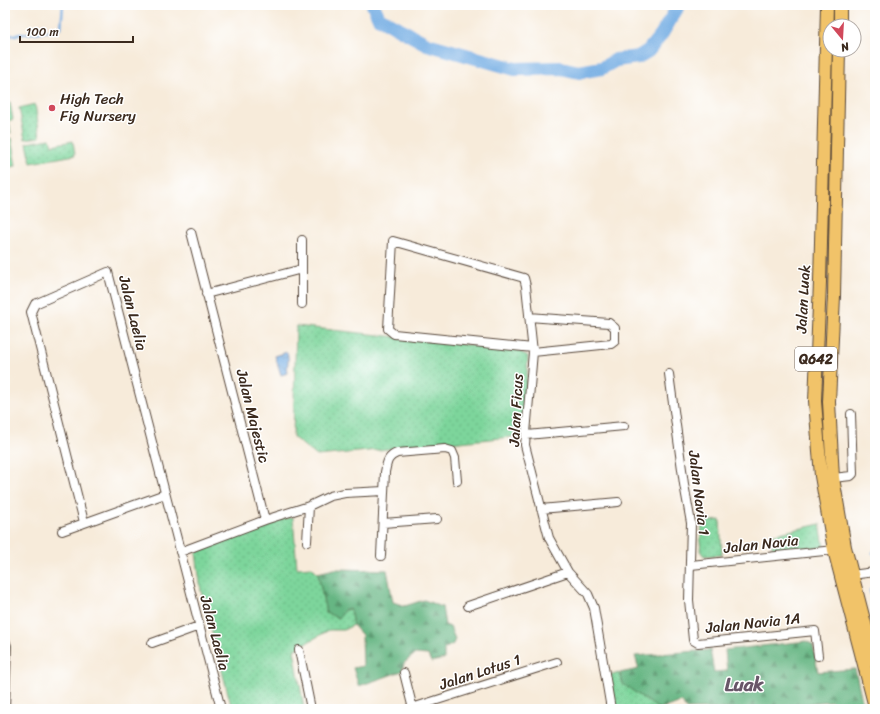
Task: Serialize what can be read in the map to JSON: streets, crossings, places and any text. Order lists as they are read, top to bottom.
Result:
{
  "streets": {
    "main road": ["Jalan Luak", "Q642"],
    "street": [
      "Jalan Laelia",
      "Jalan Ficus",
      "Jalan Majestic",
      "Jalan Navia 1",
      "Jalan Navia",
      "Jalan Navia 1A",
      "Jalan Lotus 1"
    ]
  },
  "crossings": [
    ["Jalan Luak", "Jalan Navia"],
    ["Jalan Navia 1", "Jalan Navia"],
    ["Jalan Navia 1", "Jalan Navia 1A"]
  ],
  "districts": ["Luak"],
  "places": ["High Tech Fig Nursery"],
  "scale_bar": "100 m",
  "north": "bottom"
}
